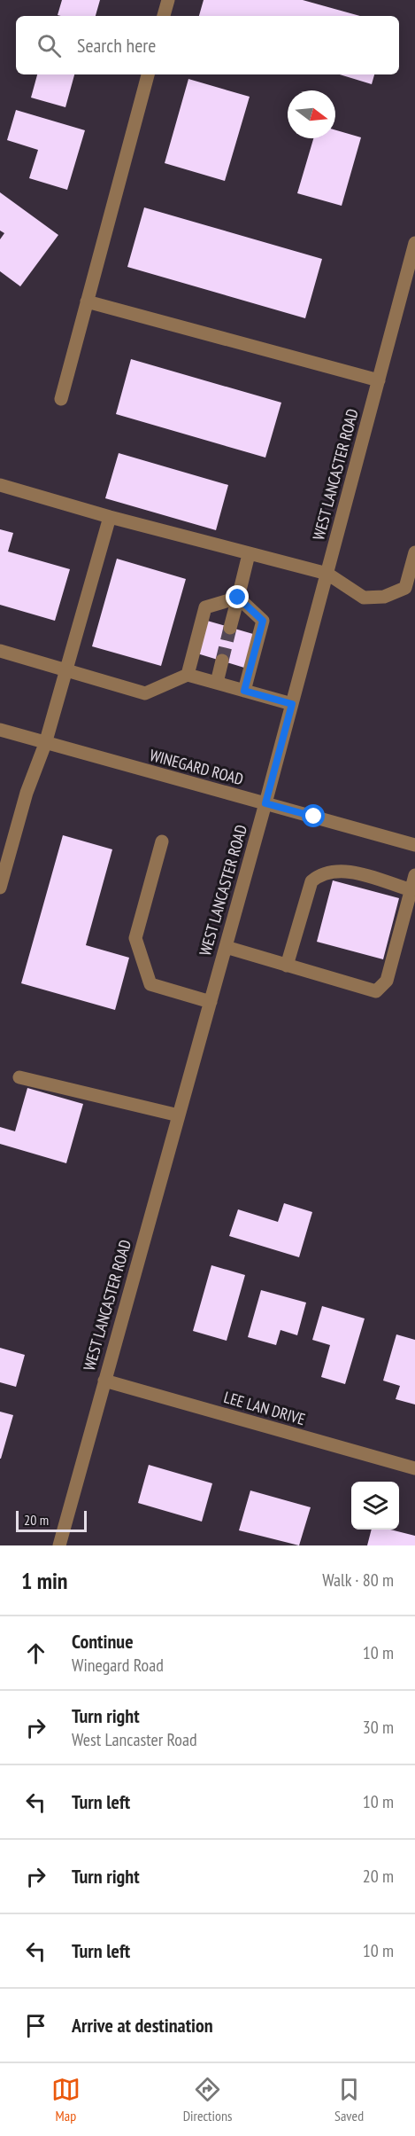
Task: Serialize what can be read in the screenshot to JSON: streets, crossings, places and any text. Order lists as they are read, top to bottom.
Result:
{
  "streets": {
    "street": ["WEST LANCASTER ROAD", "WINEGARD ROAD", "LEE LAN DRIVE"]
  },
  "crossings": [
    ["WEST LANCASTER ROAD", "WINEGARD ROAD"],
    ["WEST LANCASTER ROAD", "LEE LAN DRIVE"]
  ],
  "scale_bar": "20 m",
  "north": "right",
  "page": {
    "search": "Search here",
    "scale": "20 m",
    "heading": ["1 min", "Walk · 80 m"],
    "list": [
      ["Continue", "Winegard Road", "10 m"],
      ["Turn right", "West Lancaster Road", "30 m"],
      ["Turn left", "10 m"],
      ["Turn right", "20 m"],
      ["Turn left", "10 m"],
      "Arrive at destination"
    ],
    "nav": ["Map", "Directions", "Saved"]
  }
}
